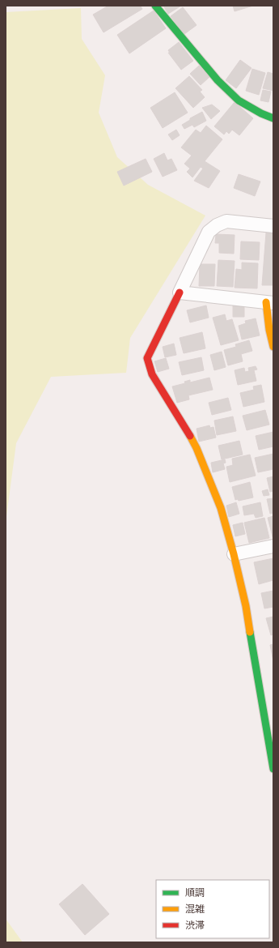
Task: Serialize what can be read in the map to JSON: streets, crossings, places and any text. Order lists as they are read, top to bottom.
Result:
{
  "legend": ["順調", "混雑", "渋滞"]
}
